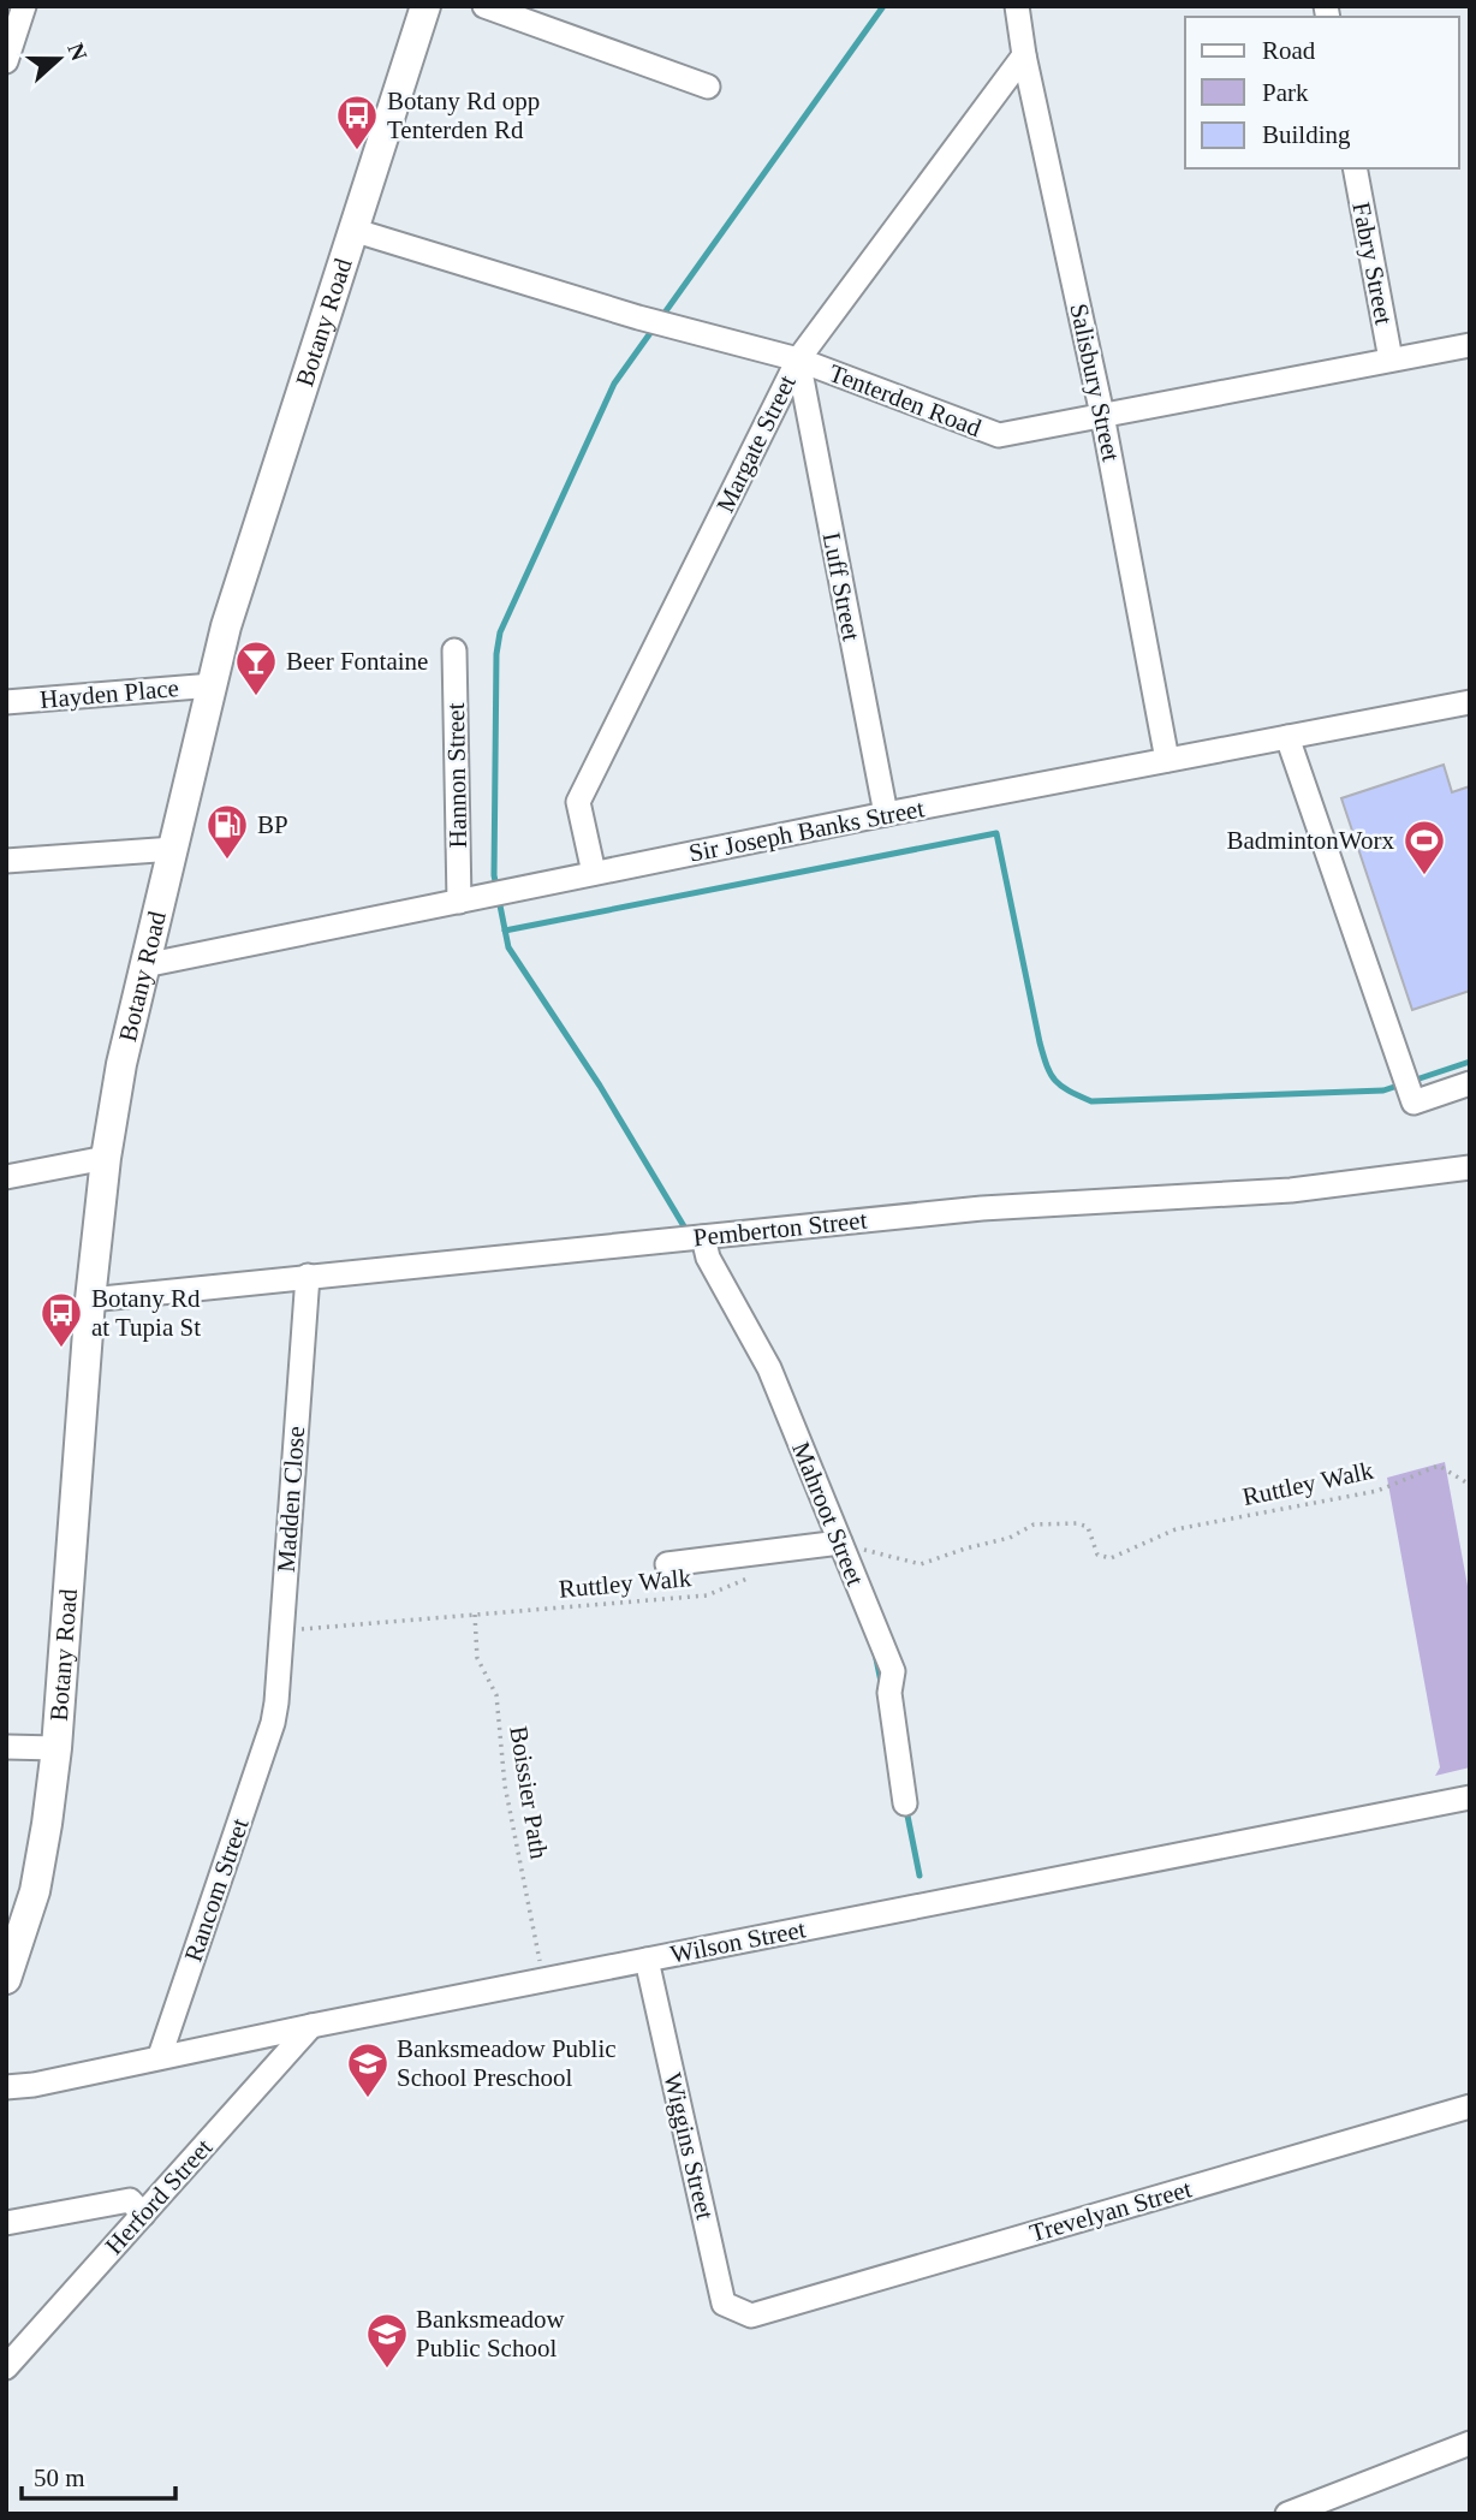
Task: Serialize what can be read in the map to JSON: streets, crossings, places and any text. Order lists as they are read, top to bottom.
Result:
{
  "streets": {
    "main road": ["Botany Road"],
    "street": [
      "Fabry Street",
      "Salisbury Street",
      "Tenterden Road",
      "Margate Street",
      "Luff Street",
      "Hayden Place",
      "Hannon Street",
      "Sir Joseph Banks Street",
      "Pemberton Street",
      "Madden Close",
      "Mahroot Street",
      "Rancom Street",
      "Wilson Street",
      "Wiggins Street",
      "Herford Street",
      "Trevelyan Street"
    ],
    "path": ["Ruttley Walk", "Boissier Path"]
  },
  "crossings": [
    ["Fabry Street", "Tenterden Road"],
    ["Botany Road", "Tenterden Road"],
    ["Botany Road", "Hayden Place"],
    ["Botany Road", "Sir Joseph Banks Street"],
    ["Botany Road", "Pemberton Street"],
    ["Salisbury Street", "Tenterden Road"],
    ["Salisbury Street", "Margate Street"],
    ["Salisbury Street", "Sir Joseph Banks Street"],
    ["Tenterden Road", "Margate Street"],
    ["Tenterden Road", "Luff Street"],
    ["Margate Street", "Luff Street"],
    ["Margate Street", "Sir Joseph Banks Street"],
    ["Luff Street", "Sir Joseph Banks Street"],
    ["Hannon Street", "Sir Joseph Banks Street"],
    ["Pemberton Street", "Madden Close"],
    ["Pemberton Street", "Mahroot Street"],
    ["Ruttley Walk", "Madden Close"],
    ["Ruttley Walk", "Mahroot Street"],
    ["Ruttley Walk", "Boissier Path"],
    ["Madden Close", "Rancom Street"],
    ["Boissier Path", "Wilson Street"],
    ["Rancom Street", "Wilson Street"],
    ["Wilson Street", "Wiggins Street"],
    ["Wilson Street", "Herford Street"],
    ["Wiggins Street", "Trevelyan Street"]
  ],
  "places": {
    "bus stop": ["Botany Rd opp Tenterden Rd", "Botany Rd at Tupia St"],
    "bar": ["Beer Fontaine"],
    "fuel station": ["BP"],
    "sports": ["BadmintonWorx"],
    "school or university": ["Banksmeadow Public School Preschool", "Banksmeadow Public School"]
  },
  "legend": ["Road", "Park", "Building"],
  "scale_bar": "50 m",
  "north": "right"
}
